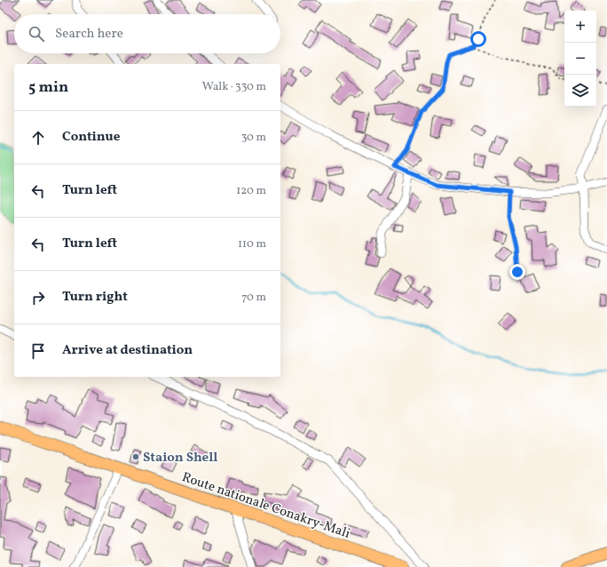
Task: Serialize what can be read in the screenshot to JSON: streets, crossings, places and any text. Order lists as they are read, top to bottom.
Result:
{
  "streets": {
    "highway": ["Route nationale Conakry-Mali"]
  },
  "places": ["Staion Shell"],
  "page": {
    "map_buttons": ["+", "−"],
    "search": "Search here",
    "heading": ["5 min", "Walk · 330 m"],
    "list": [
      ["Continue", "30 m"],
      ["Turn left", "120 m"],
      ["Turn left", "110 m"],
      ["Turn right", "70 m"],
      "Arrive at destination"
    ]
  }
}
